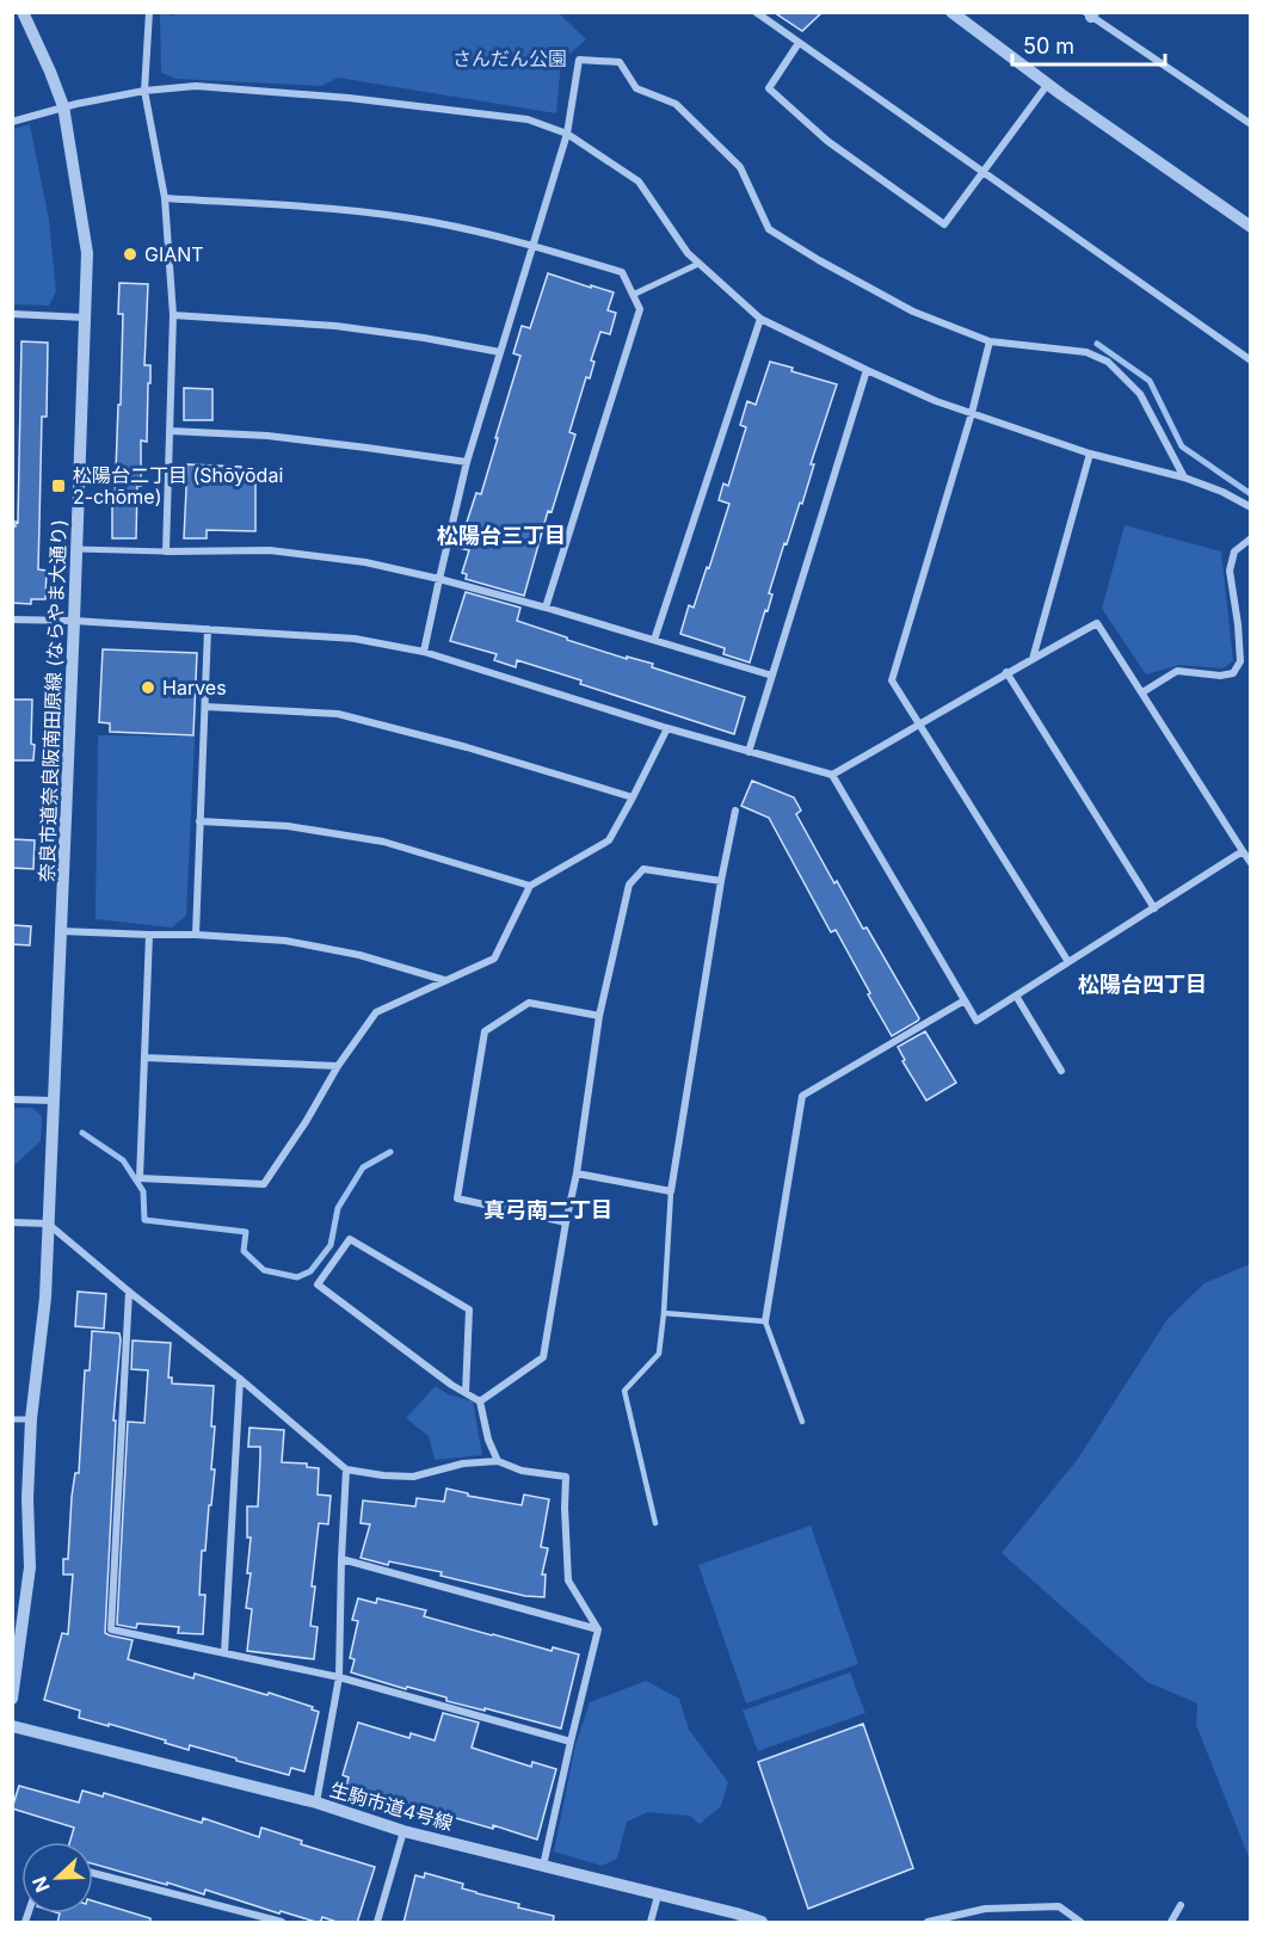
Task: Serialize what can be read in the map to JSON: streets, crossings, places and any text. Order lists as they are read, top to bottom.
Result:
{
  "streets": {
    "street": ["奈良市道奈良阪南田原線 (ならやま大通り)", "生駒市道4号線"]
  },
  "districts": ["松陽台三丁目", "松陽台四丁目", "真弓南二丁目"],
  "parks": ["さんだん公園"],
  "places": {
    "other": ["GIANT", "Harves"],
    "transit": ["松陽台二丁目 (Shōyōdai 2-chōme)"]
  },
  "scale_bar": "50 m",
  "north": "left"
}
